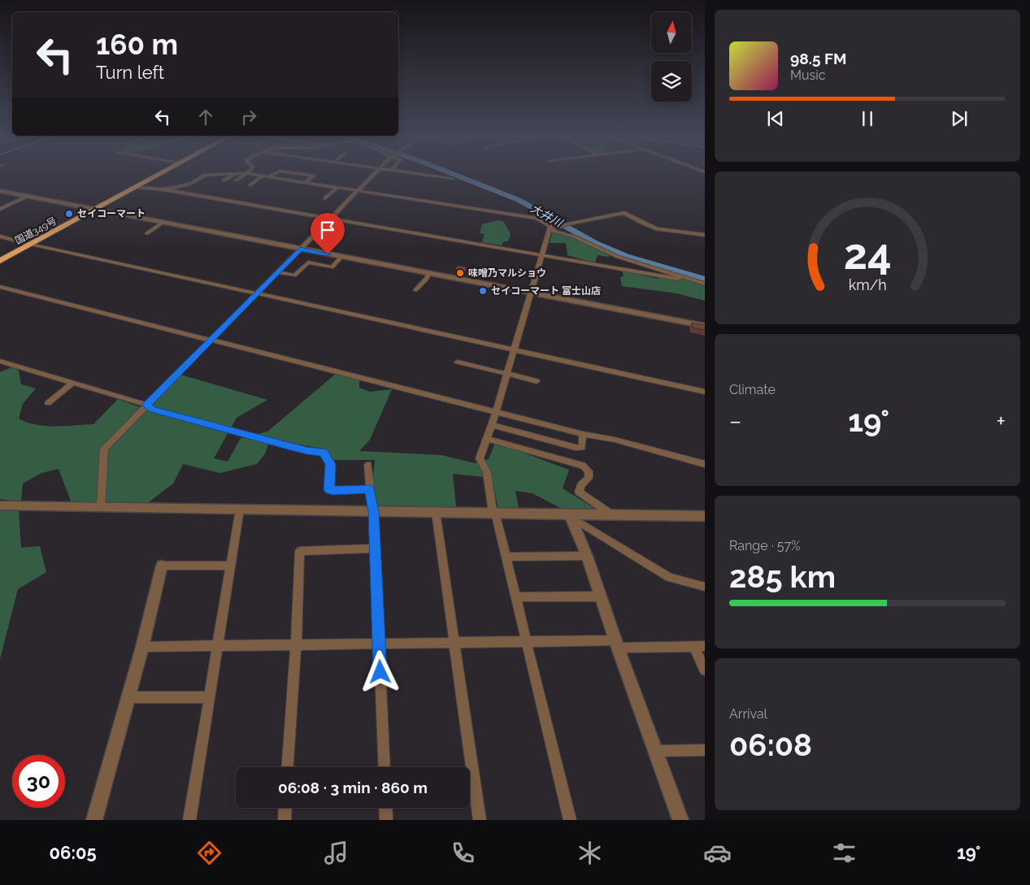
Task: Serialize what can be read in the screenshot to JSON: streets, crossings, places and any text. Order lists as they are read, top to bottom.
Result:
{
  "streets": {
    "highway": ["国道349号"]
  },
  "water": ["大井川"],
  "places": ["セイコーマート", "味噌乃マルショウ", "セイコーマート 富士山店"],
  "north": "top",
  "page": {
    "turn": ["160 m", "Turn left"],
    "song": ["98.5 FM", "Music"],
    "tile": [
      "Climate",
      ["Range · 57%", "285 km"],
      ["Arrival", "06:08"]
    ],
    "heat": ["−", "19°", "+"],
    "limit": "30",
    "trip": "06:08 · 3 min · 860 m",
    "tabs": ["06:05", "19°"],
    "gauge": ["24", "km/h"]
  }
}
